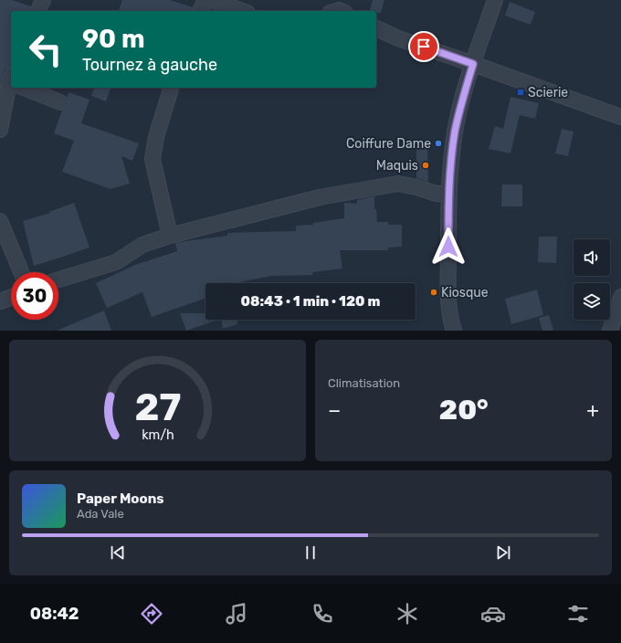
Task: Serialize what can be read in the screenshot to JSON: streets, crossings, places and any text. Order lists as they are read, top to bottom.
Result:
{
  "places": {
    "transit": ["Scierie"],
    "other": ["Coiffure Dame", "Maquis", "Kiosque"]
  },
  "page": {
    "turn": ["90 m", "Tournez à gauche"],
    "limit": "30",
    "trip": "08:43 · 1 min · 120 m",
    "tile": "Climatisation",
    "heat": ["−", "20°", "+"],
    "song": ["Paper Moons", "Ada Vale"],
    "tabs": "08:42",
    "gauge": ["27", "km/h"]
  }
}
